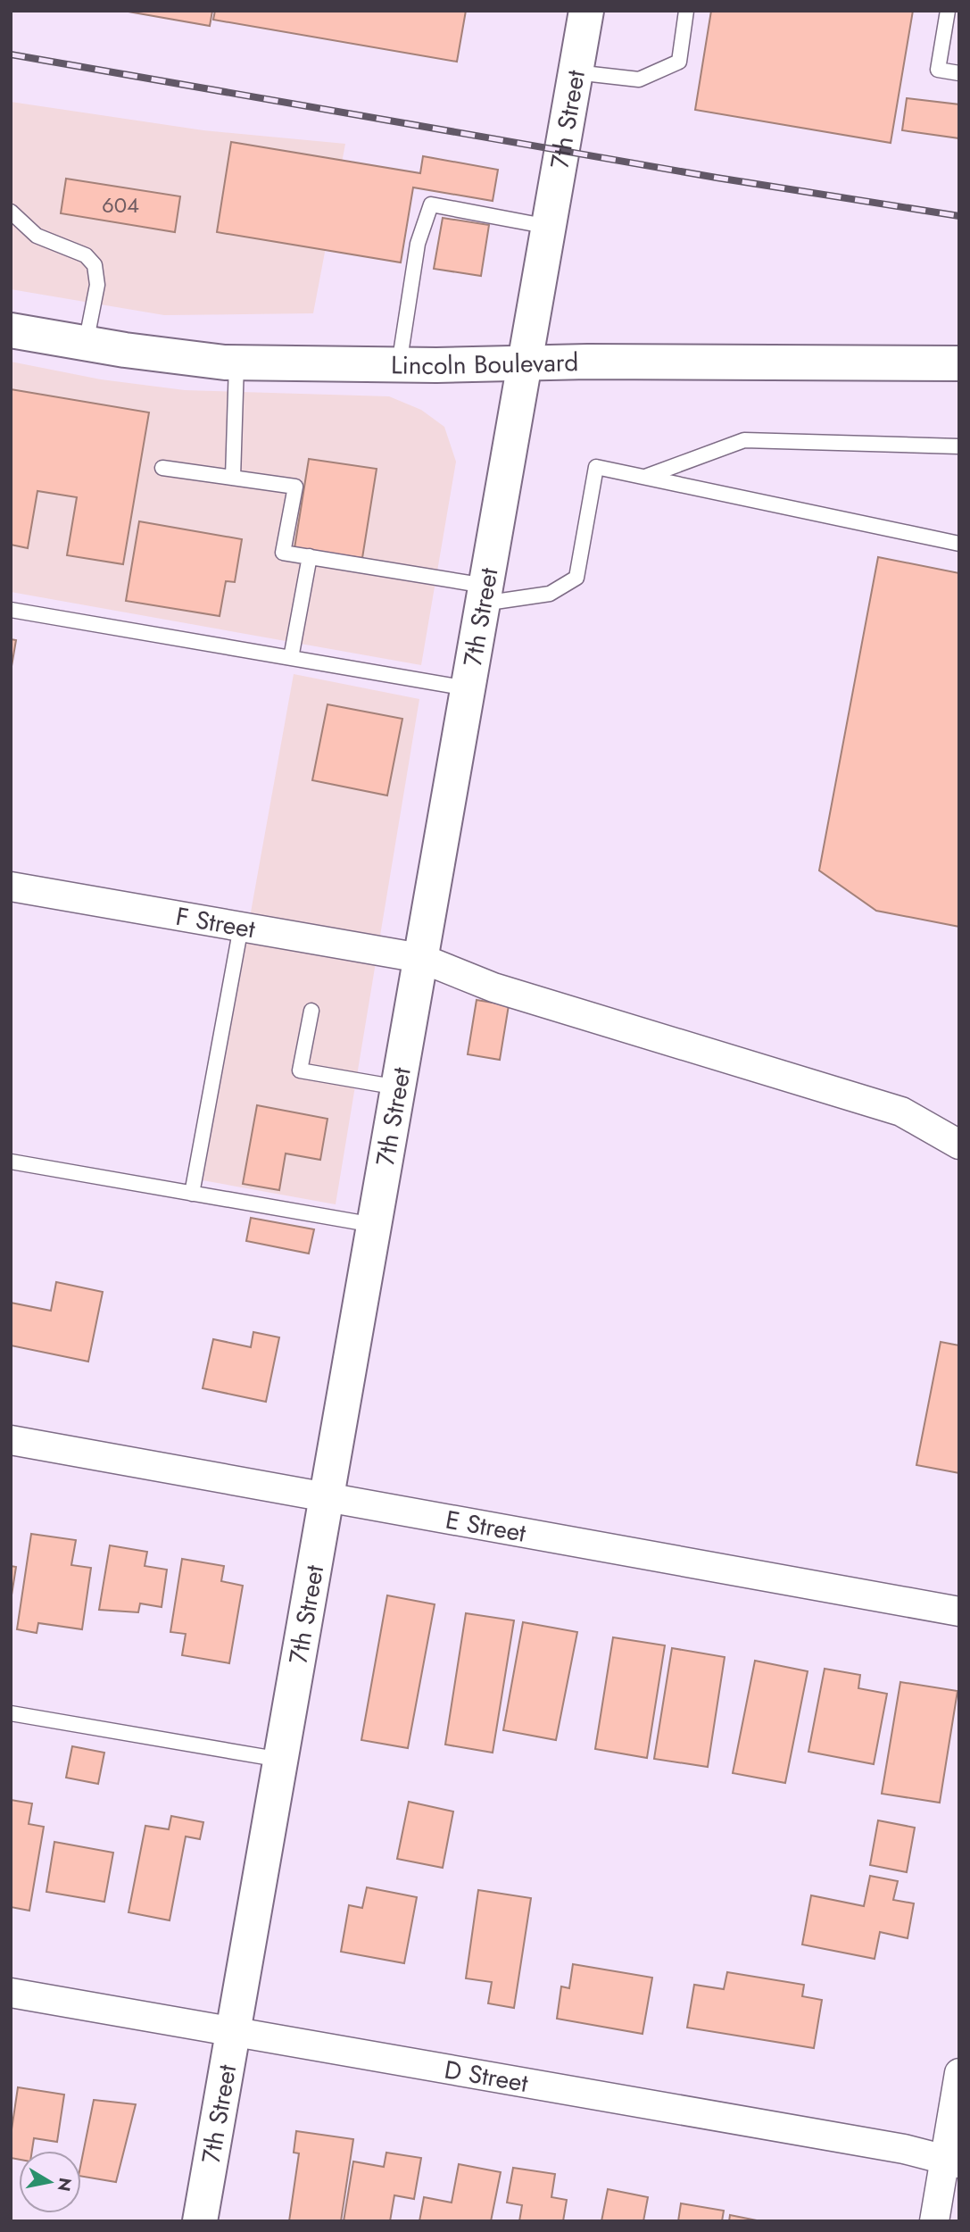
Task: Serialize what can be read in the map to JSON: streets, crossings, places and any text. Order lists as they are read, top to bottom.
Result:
{
  "streets": {
    "street": [
      "7th Street",
      "Lincoln Boulevard",
      "F Street",
      "E Street",
      "D Street"
    ]
  },
  "crossings": [
    ["7th Street", "Lincoln Boulevard"],
    ["7th Street", "F Street"],
    ["7th Street", "E Street"],
    ["7th Street", "D Street"]
  ],
  "house_numbers": ["604"],
  "north": "right"
}
